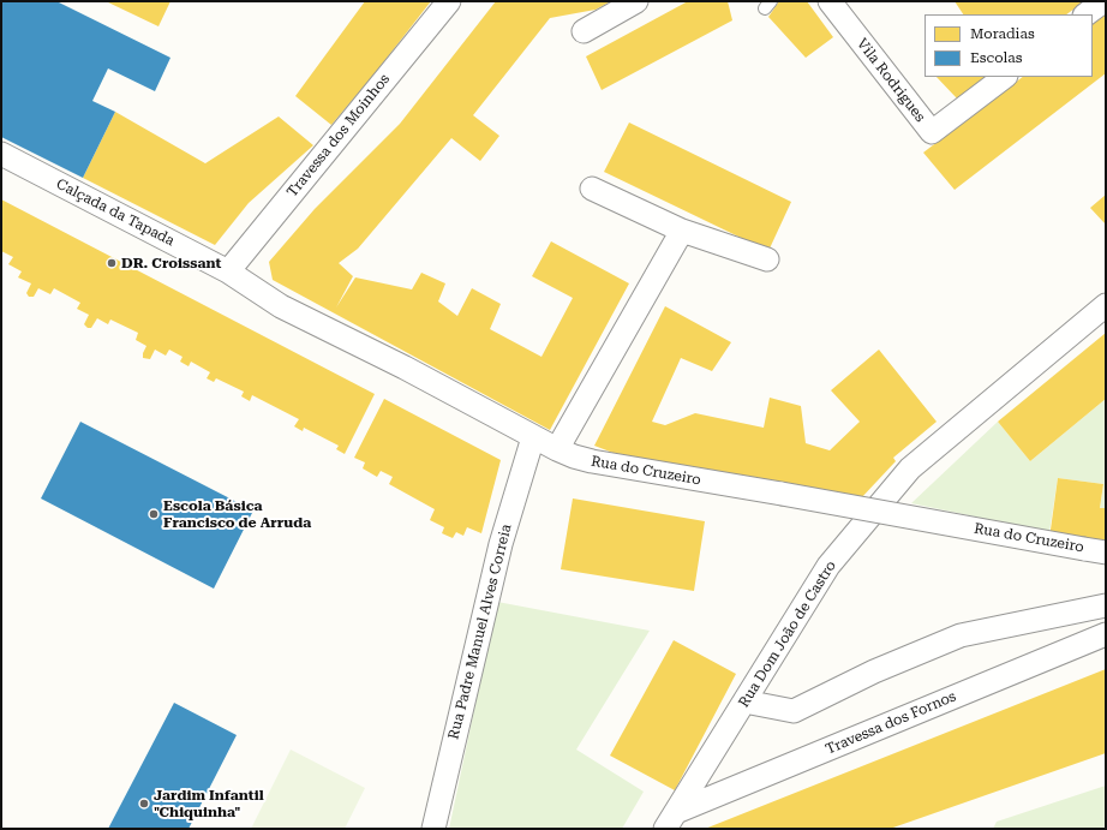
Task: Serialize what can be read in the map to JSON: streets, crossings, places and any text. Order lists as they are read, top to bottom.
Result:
{
  "streets": {
    "street": [
      "Vila Rodrigues",
      "Travessa dos Moinhos",
      "Calçada da Tapada",
      "Rua do Cruzeiro",
      "Rua Padre Manuel Alves Correia",
      "Rua Dom João de Castro",
      "Travessa dos Fornos"
    ]
  },
  "crossings": [
    ["Travessa dos Moinhos", "Calçada da Tapada"],
    ["Travessa dos Moinhos", "Rua do Cruzeiro"],
    ["Calçada da Tapada", "Rua do Cruzeiro"],
    ["Rua do Cruzeiro", "Rua Padre Manuel Alves Correia"],
    ["Rua Dom João de Castro", "Travessa dos Fornos"]
  ],
  "places": ["DR. Croissant", "Escola Básica Francisco de Arruda", "Jardim Infantil \"Chiquinha\""],
  "legend": ["Moradias", "Escolas"]
}
